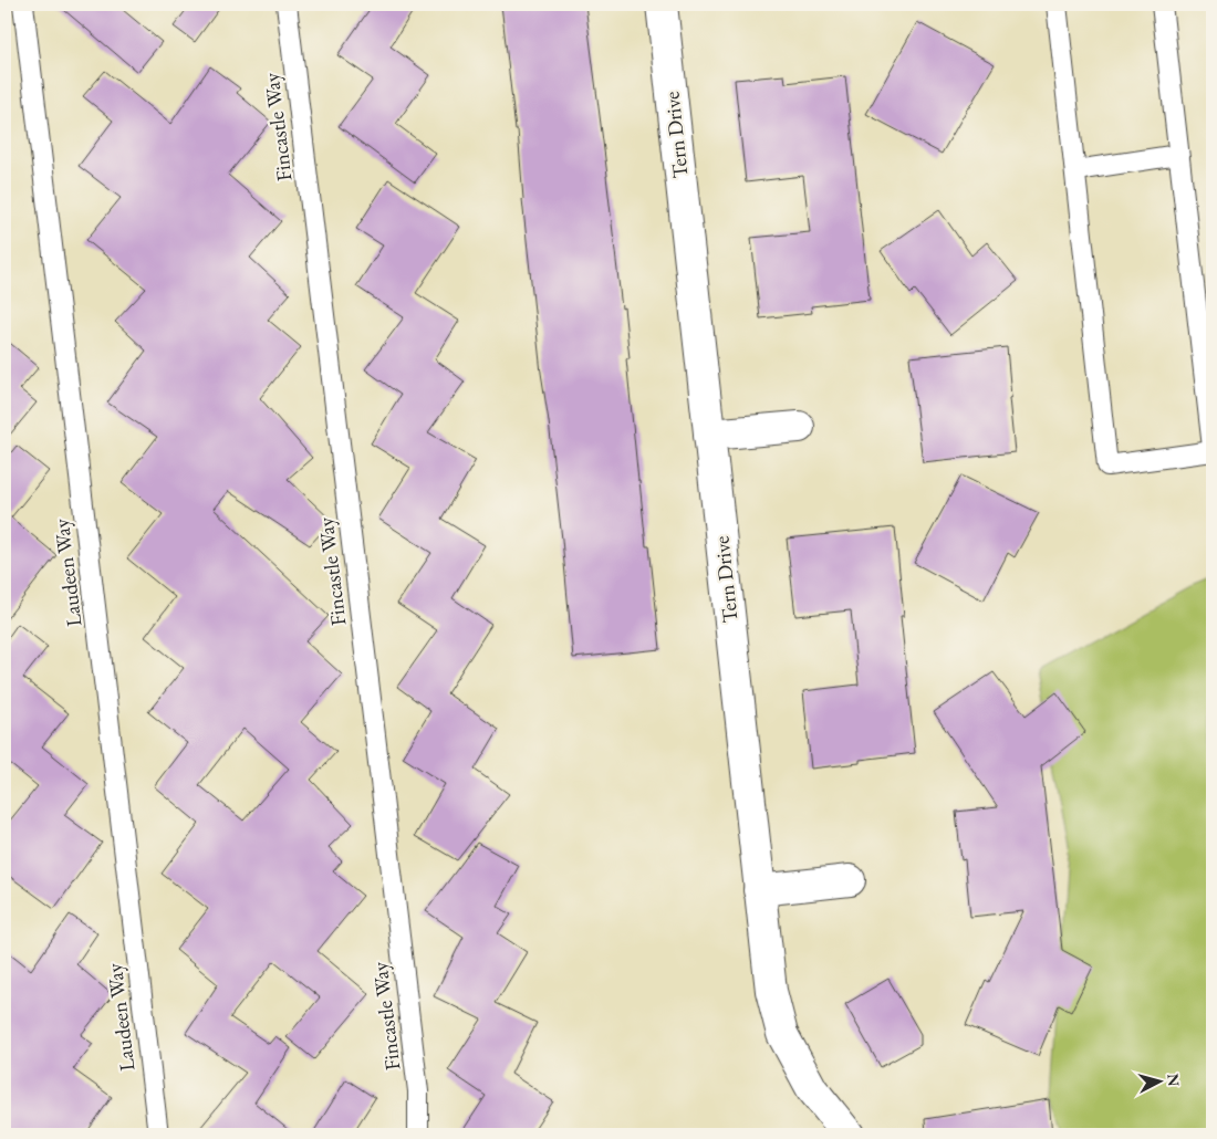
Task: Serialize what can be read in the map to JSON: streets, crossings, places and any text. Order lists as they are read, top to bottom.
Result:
{
  "streets": {
    "street": ["Tern Drive"],
    "lane": ["Fincastle Way", "Laudeen Way"]
  },
  "north": "right"
}
